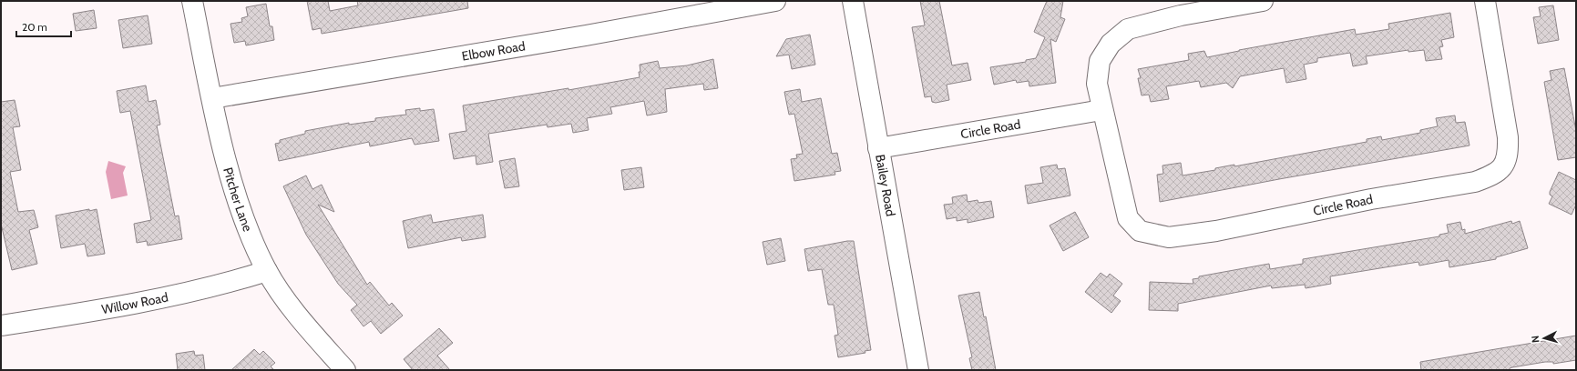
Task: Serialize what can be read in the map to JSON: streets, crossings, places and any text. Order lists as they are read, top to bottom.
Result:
{
  "streets": {
    "street": [
      "Elbow Road",
      "Circle Road",
      "Bailey Road",
      "Pitcher Lane",
      "Willow Road"
    ]
  },
  "crossings": [
    ["Elbow Road", "Pitcher Lane"],
    ["Circle Road", "Bailey Road"],
    ["Pitcher Lane", "Willow Road"]
  ],
  "scale_bar": "20 m",
  "north": "left"
}
